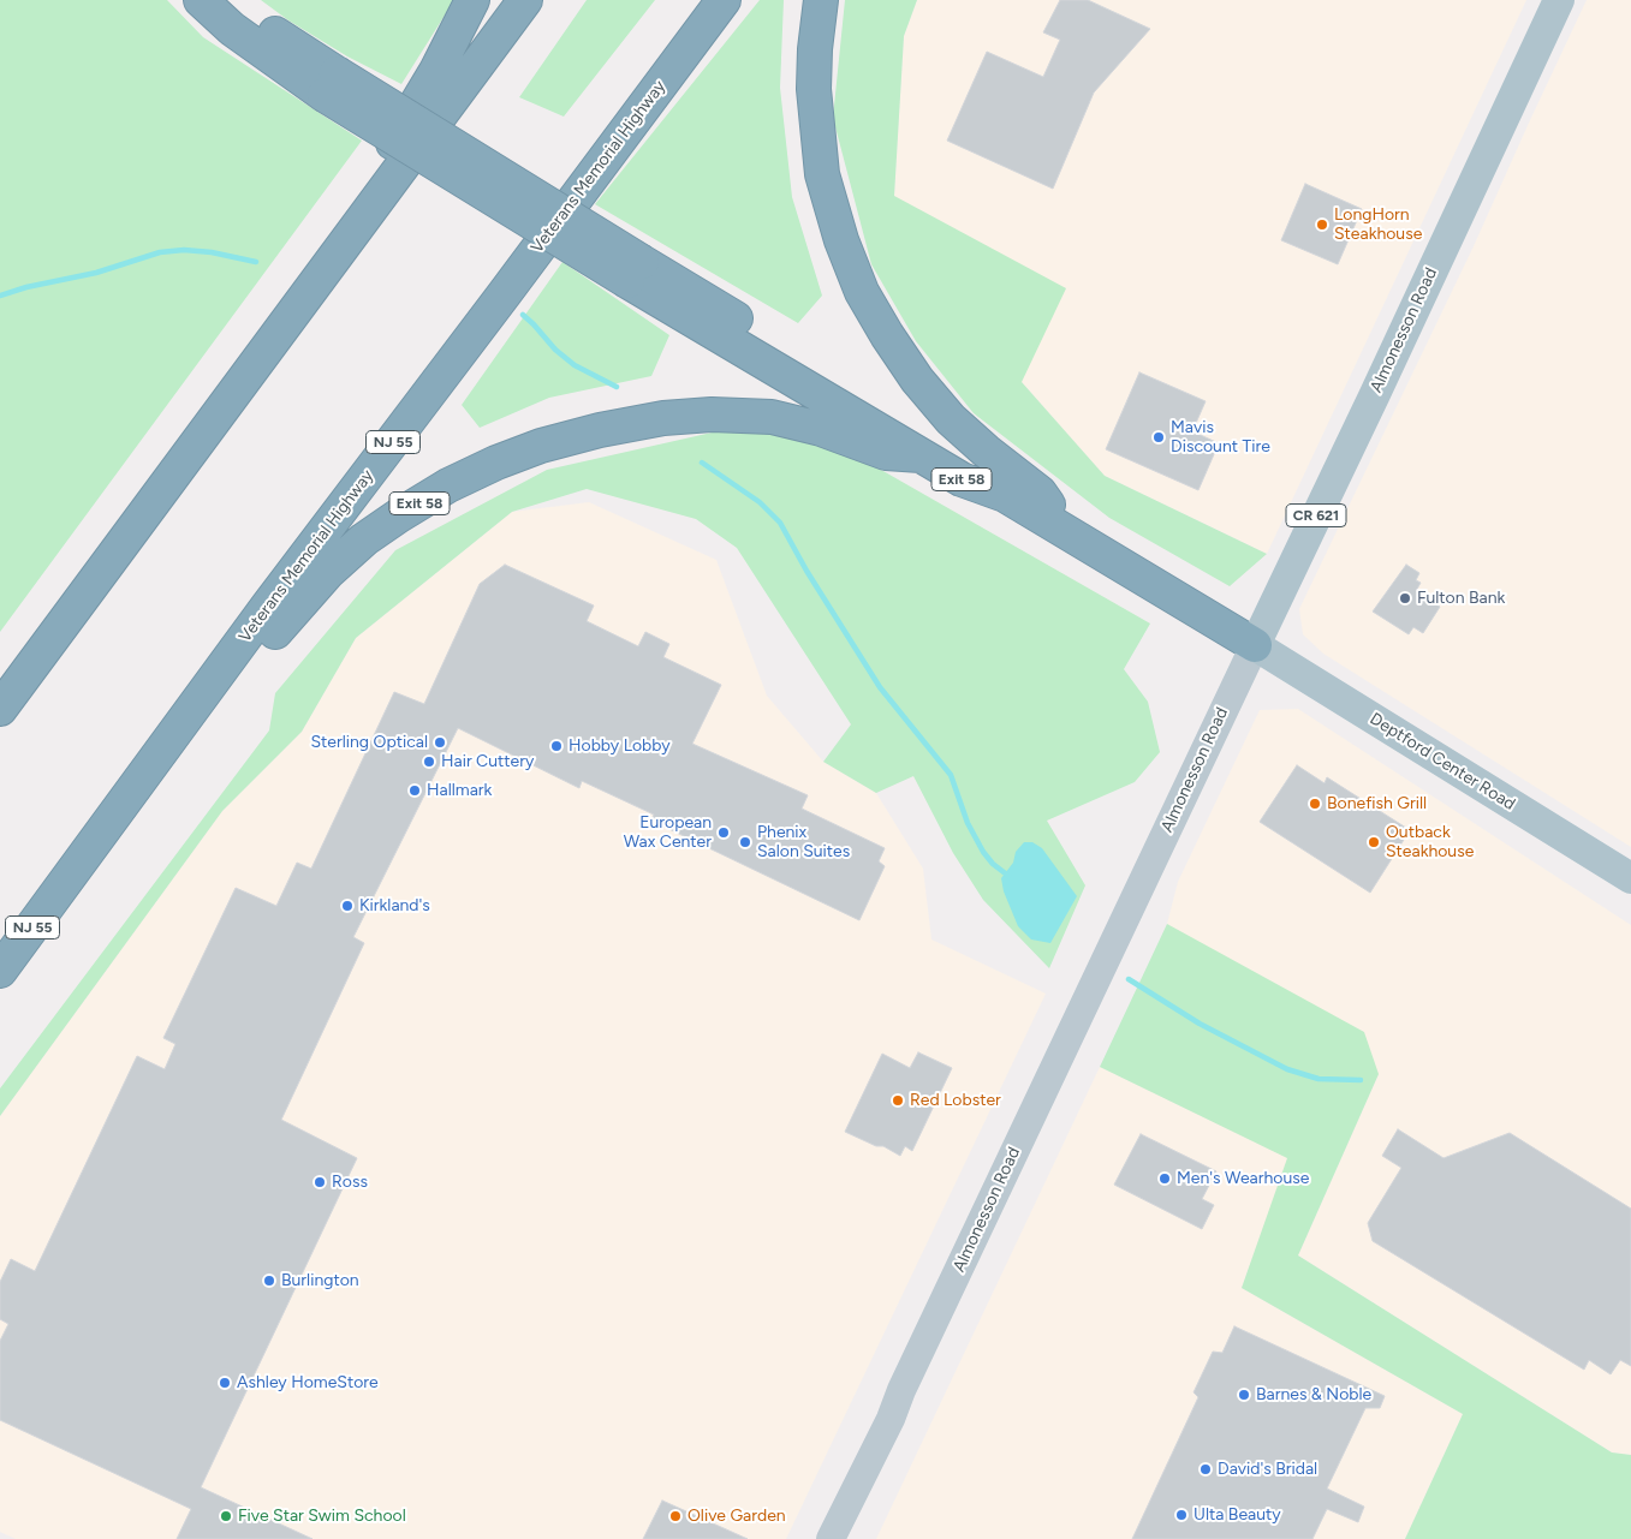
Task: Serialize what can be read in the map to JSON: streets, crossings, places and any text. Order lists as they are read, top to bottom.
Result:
{
  "streets": {
    "highway": ["Veterans Memorial Highway", "NJ 55", "Exit 58"],
    "main road": ["Almonesson Road", "CR 621", "Deptford Center Road"]
  },
  "crossings": [
    ["Veterans Memorial Highway", "Exit 58"],
    ["Almonesson Road", "Deptford Center Road"]
  ],
  "places": [
    "LongHorn Steakhouse",
    "Mavis Discount Tire",
    "Fulton Bank",
    "Sterling Optical",
    "Hobby Lobby",
    "Hair Cuttery",
    "Hallmark",
    "Bonefish Grill",
    "European Wax Center",
    "Phenix Salon Suites",
    "Outback Steakhouse",
    "Kirkland's",
    "Red Lobster",
    "Men's Wearhouse",
    "Ross",
    "Burlington",
    "Ashley HomeStore",
    "Barnes & Noble",
    "David's Bridal",
    "Ulta Beauty",
    "Five Star Swim School",
    "Olive Garden"
  ]
}
